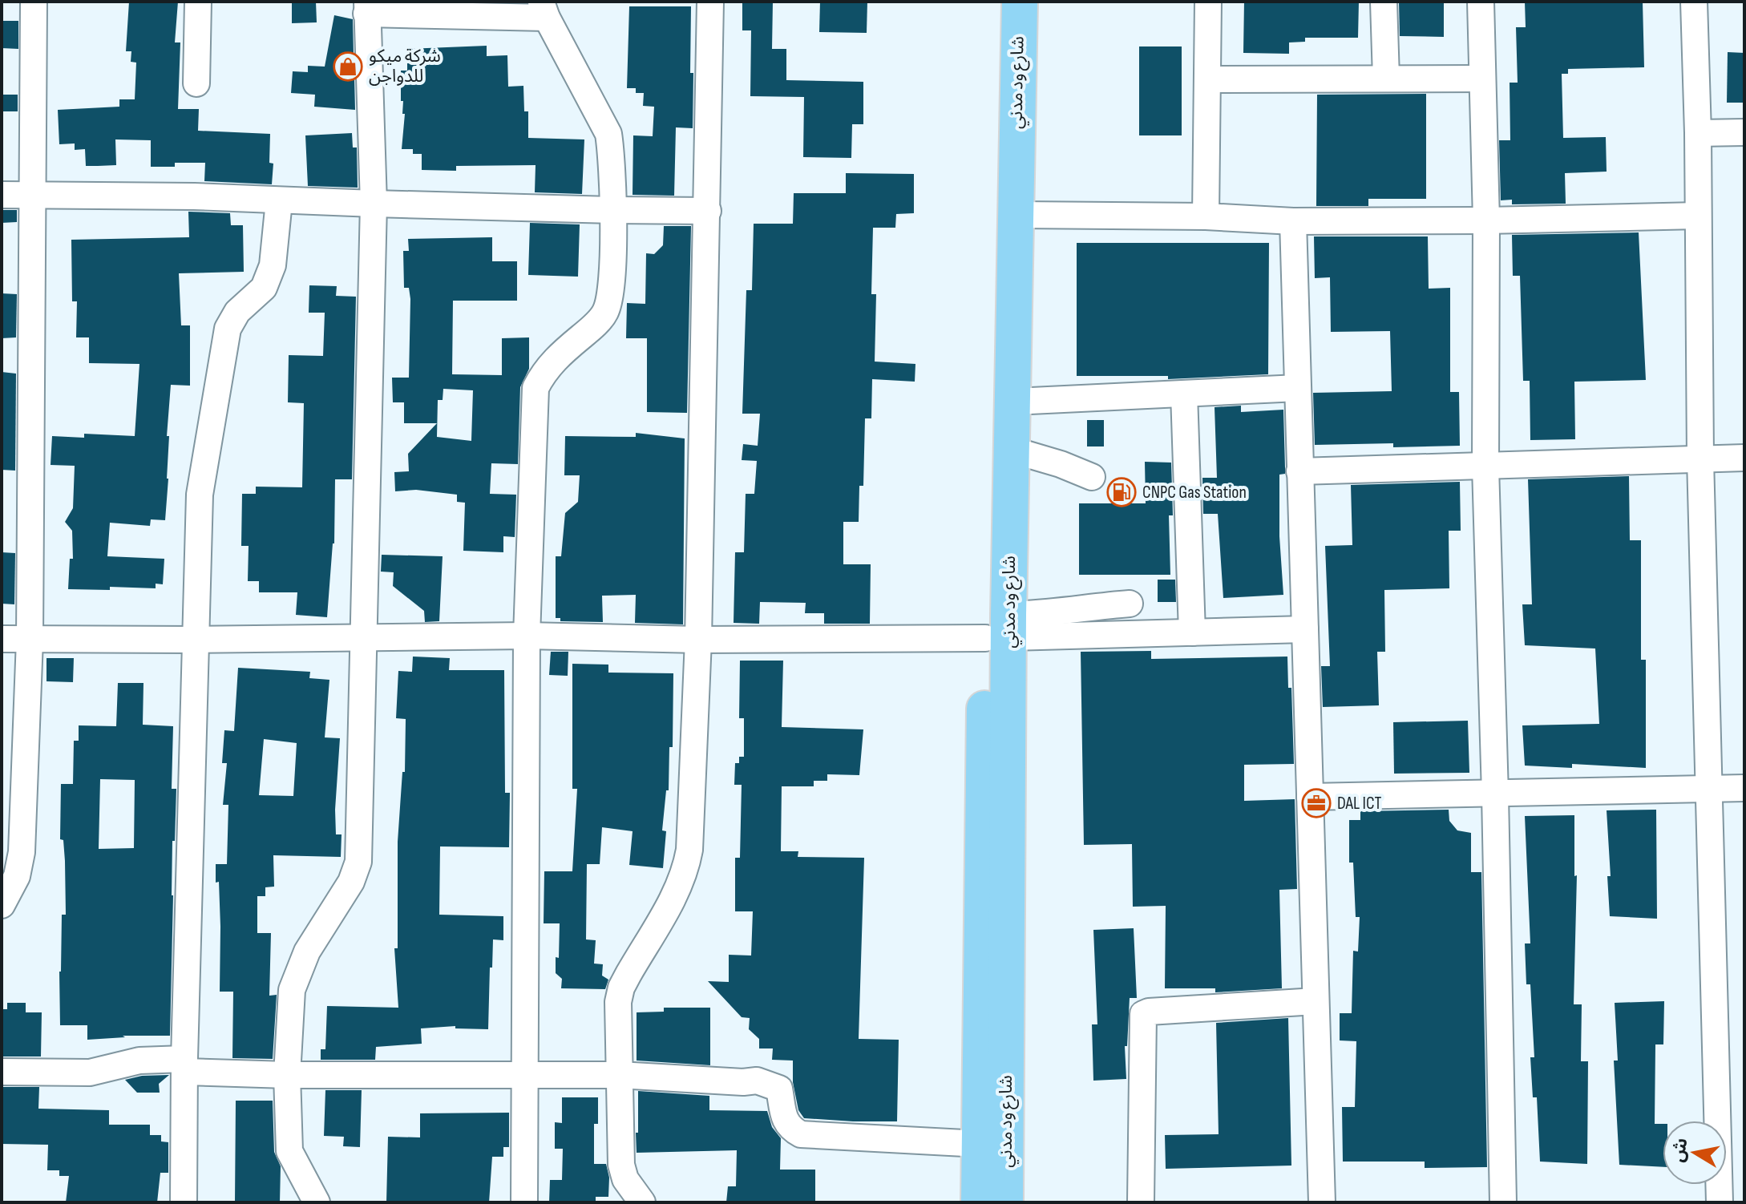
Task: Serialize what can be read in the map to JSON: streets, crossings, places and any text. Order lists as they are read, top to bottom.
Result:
{
  "streets": {
    "highway": ["شارع ود مدني"]
  },
  "places": {
    "shop": ["شركة ميكو للدواجن"],
    "fuel station": ["CNPC Gas Station"],
    "office": ["DAL ICT"]
  },
  "north": "left"
}
